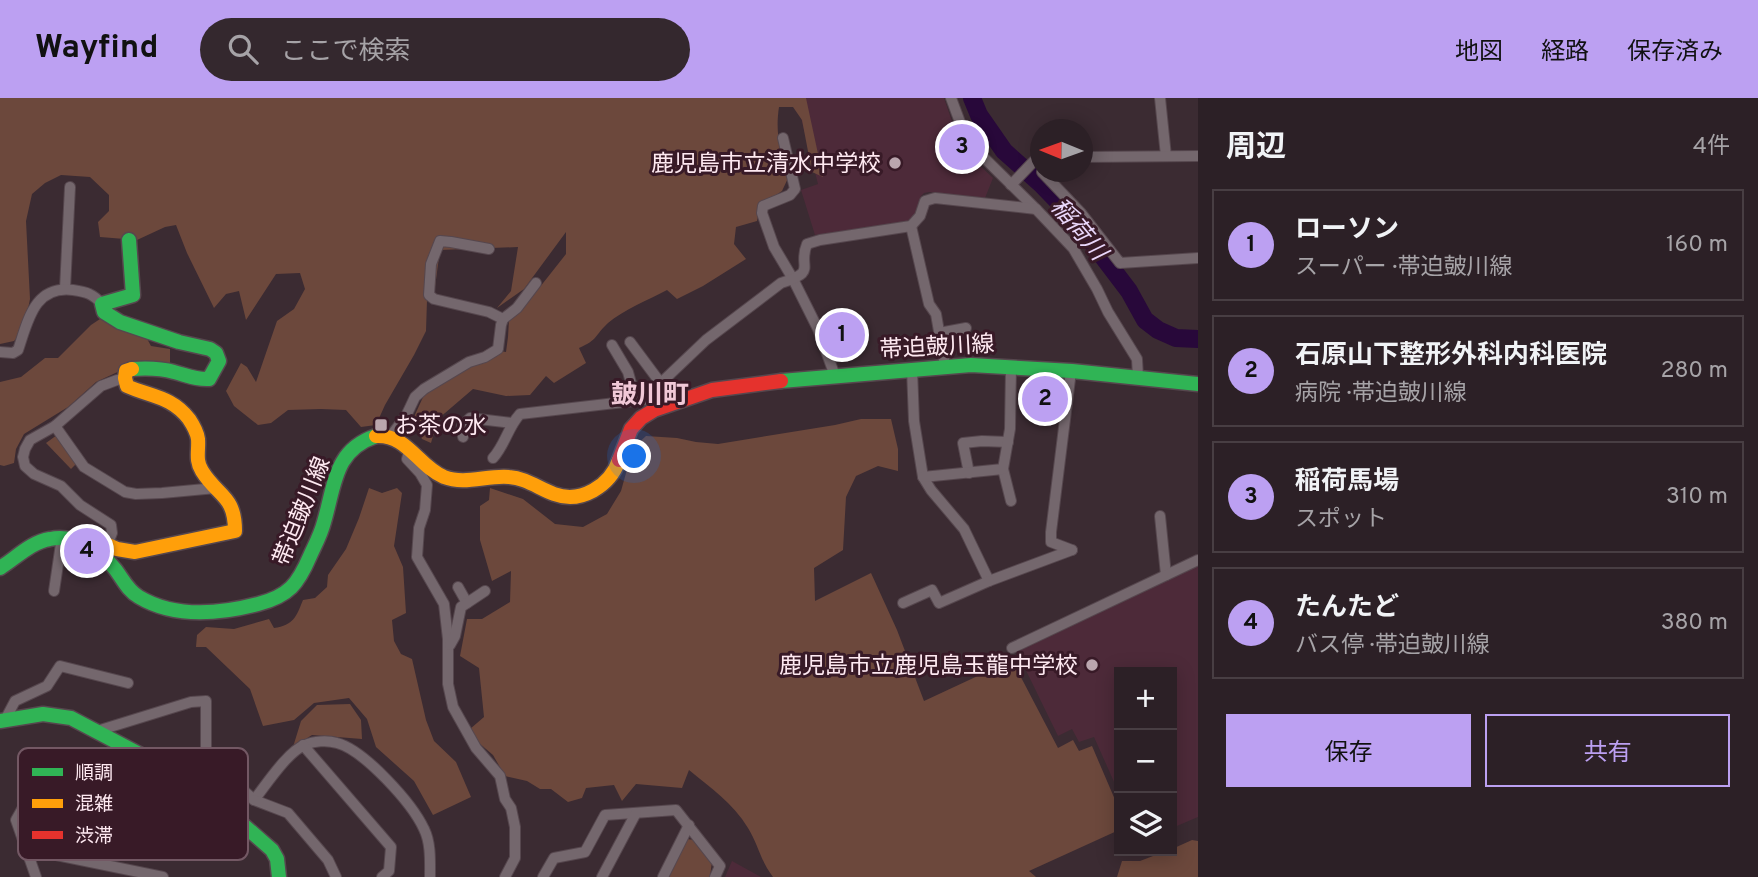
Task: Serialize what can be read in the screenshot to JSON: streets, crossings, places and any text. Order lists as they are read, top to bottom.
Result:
{
  "streets": {
    "street": ["帯迫皷川線"]
  },
  "districts": ["皷川町"],
  "water": ["稲荷川"],
  "places": {
    "other": ["鹿児島市立清水中学校", "鹿児島市立鹿児島玉龍中学校"],
    "transit": ["お茶の水"]
  },
  "legend": ["順調", "混雑", "渋滞"],
  "north": "left",
  "page": {
    "header": "Wayfind",
    "search": "ここで検索",
    "nav": ["地図", "経路", "保存済み"],
    "heading": ["周辺", "4件"],
    "pins": [
      "3",
      "1",
      "2",
      "4"
    ],
    "list": [
      {
        "mark": "1",
        "name": "ローソン",
        "note": "スーパー · 帯迫皷川線",
        "value": "160 m"
      },
      {
        "mark": "2",
        "name": "石原山下整形外科内科医院",
        "note": "病院 · 帯迫皷川線",
        "value": "280 m"
      },
      {
        "mark": "3",
        "name": "稲荷馬場",
        "note": "スポット",
        "value": "310 m"
      },
      {
        "mark": "4",
        "name": "たんたど",
        "note": "バス停 · 帯迫皷川線",
        "value": "380 m"
      }
    ],
    "map_buttons": ["+", "−"],
    "buttons": ["保存", "共有"]
  }
}
